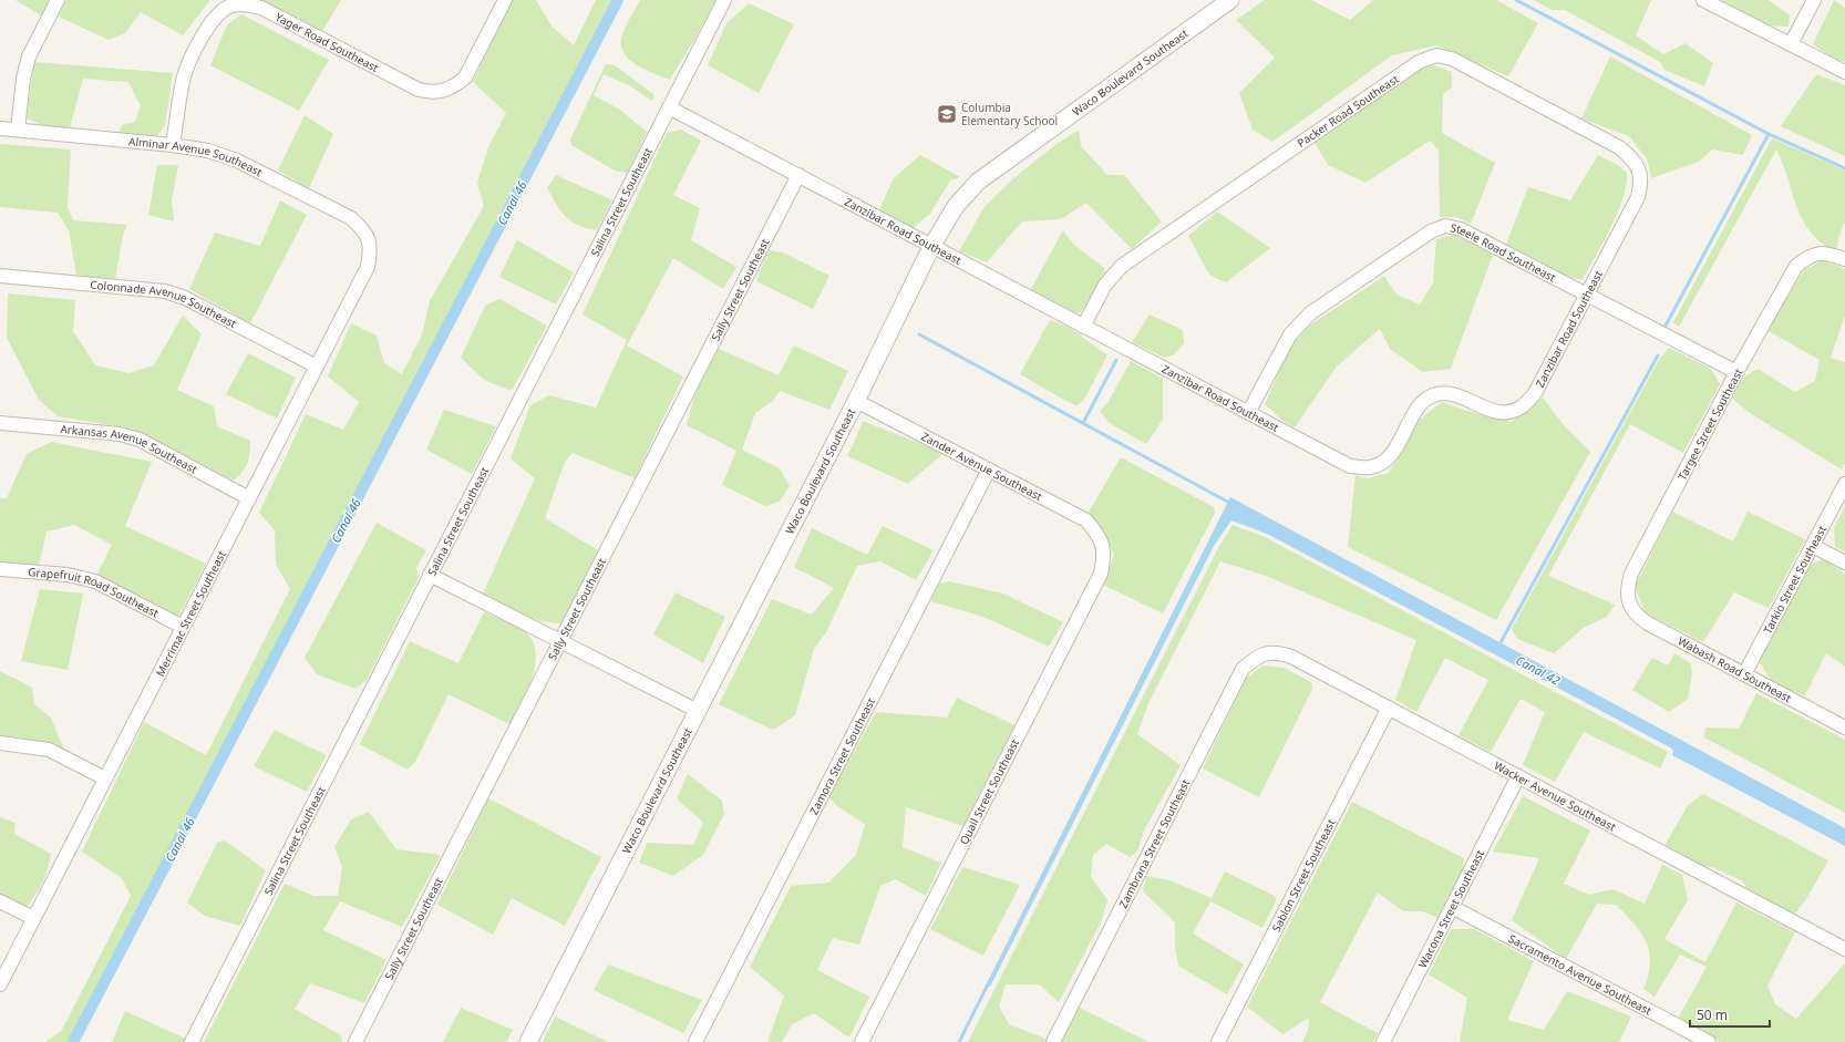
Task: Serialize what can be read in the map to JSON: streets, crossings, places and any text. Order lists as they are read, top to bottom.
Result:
{
  "streets": {
    "street": [
      "Yager Road Southeast",
      "Waco Boulevard Southeast",
      "Packer Road Southeast",
      "Alminar Avenue Southeast",
      "Salina Street Southeast",
      "Zanzibar Road Southeast",
      "Steele Road Southeast",
      "Sally Street Southeast",
      "Colonnade Avenue Southeast",
      "Targee Street Southeast",
      "Arkansas Avenue Southeast",
      "Zander Avenue Southeast",
      "Tarkio Street Southeast",
      "Grapefruit Road Southeast",
      "Merrimac Street Southeast",
      "Wabash Road Southeast",
      "Zamora Street Southeast",
      "Quail Street Southeast",
      "Wacker Avenue Southeast",
      "Zambrana Street Southeast",
      "Sablon Street Southeast",
      "Wacona Street Southeast",
      "Sacramento Avenue Southeast"
    ]
  },
  "crossings": [
    ["Yager Road Southeast", "Alminar Avenue Southeast"],
    ["Waco Boulevard Southeast", "Zanzibar Road Southeast"],
    ["Waco Boulevard Southeast", "Zander Avenue Southeast"],
    ["Packer Road Southeast", "Zanzibar Road Southeast"],
    ["Alminar Avenue Southeast", "Merrimac Street Southeast"],
    ["Salina Street Southeast", "Zanzibar Road Southeast"],
    ["Zanzibar Road Southeast", "Steele Road Southeast"],
    ["Zanzibar Road Southeast", "Sally Street Southeast"],
    ["Steele Road Southeast", "Targee Street Southeast"],
    ["Colonnade Avenue Southeast", "Merrimac Street Southeast"],
    ["Targee Street Southeast", "Wabash Road Southeast"],
    ["Arkansas Avenue Southeast", "Merrimac Street Southeast"],
    ["Zander Avenue Southeast", "Zamora Street Southeast"],
    ["Zander Avenue Southeast", "Quail Street Southeast"],
    ["Tarkio Street Southeast", "Wabash Road Southeast"],
    ["Grapefruit Road Southeast", "Merrimac Street Southeast"],
    ["Wacker Avenue Southeast", "Zambrana Street Southeast"],
    ["Wacker Avenue Southeast", "Sablon Street Southeast"],
    ["Wacker Avenue Southeast", "Wacona Street Southeast"],
    ["Wacona Street Southeast", "Sacramento Avenue Southeast"]
  ],
  "water": ["Canal 46", "Canal 42"],
  "places": {
    "school or university": ["Columbia Elementary School"]
  },
  "scale_bar": "50 m"
}
